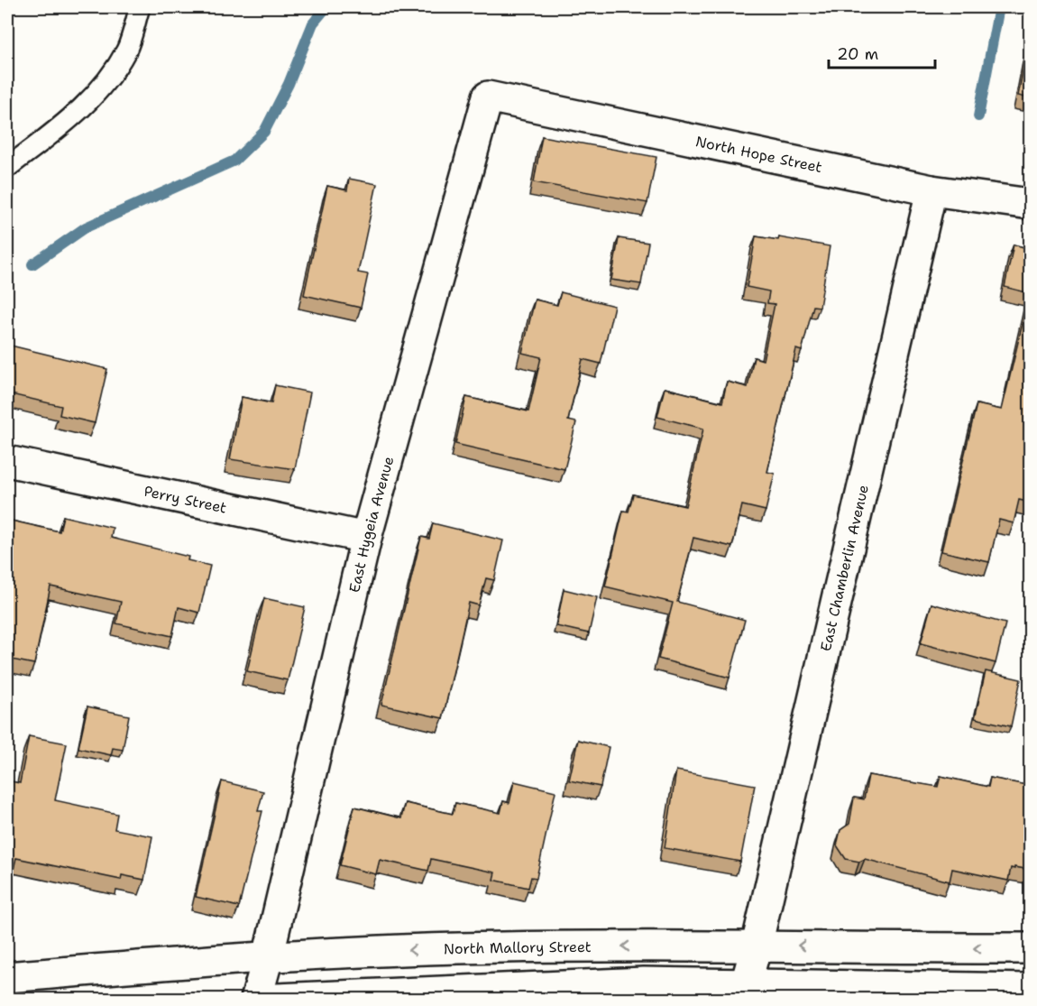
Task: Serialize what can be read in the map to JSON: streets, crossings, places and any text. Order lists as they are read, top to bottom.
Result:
{
  "streets": {
    "street": [
      "North Hope Street",
      "Perry Street",
      "East Hygeia Avenue",
      "East Chamberlin Avenue",
      "North Mallory Street"
    ]
  },
  "crossings": [
    ["North Hope Street", "East Hygeia Avenue"],
    ["North Hope Street", "East Chamberlin Avenue"],
    ["Perry Street", "East Hygeia Avenue"],
    ["East Hygeia Avenue", "North Mallory Street"],
    ["East Chamberlin Avenue", "North Mallory Street"]
  ],
  "scale_bar": "20 m"
}
